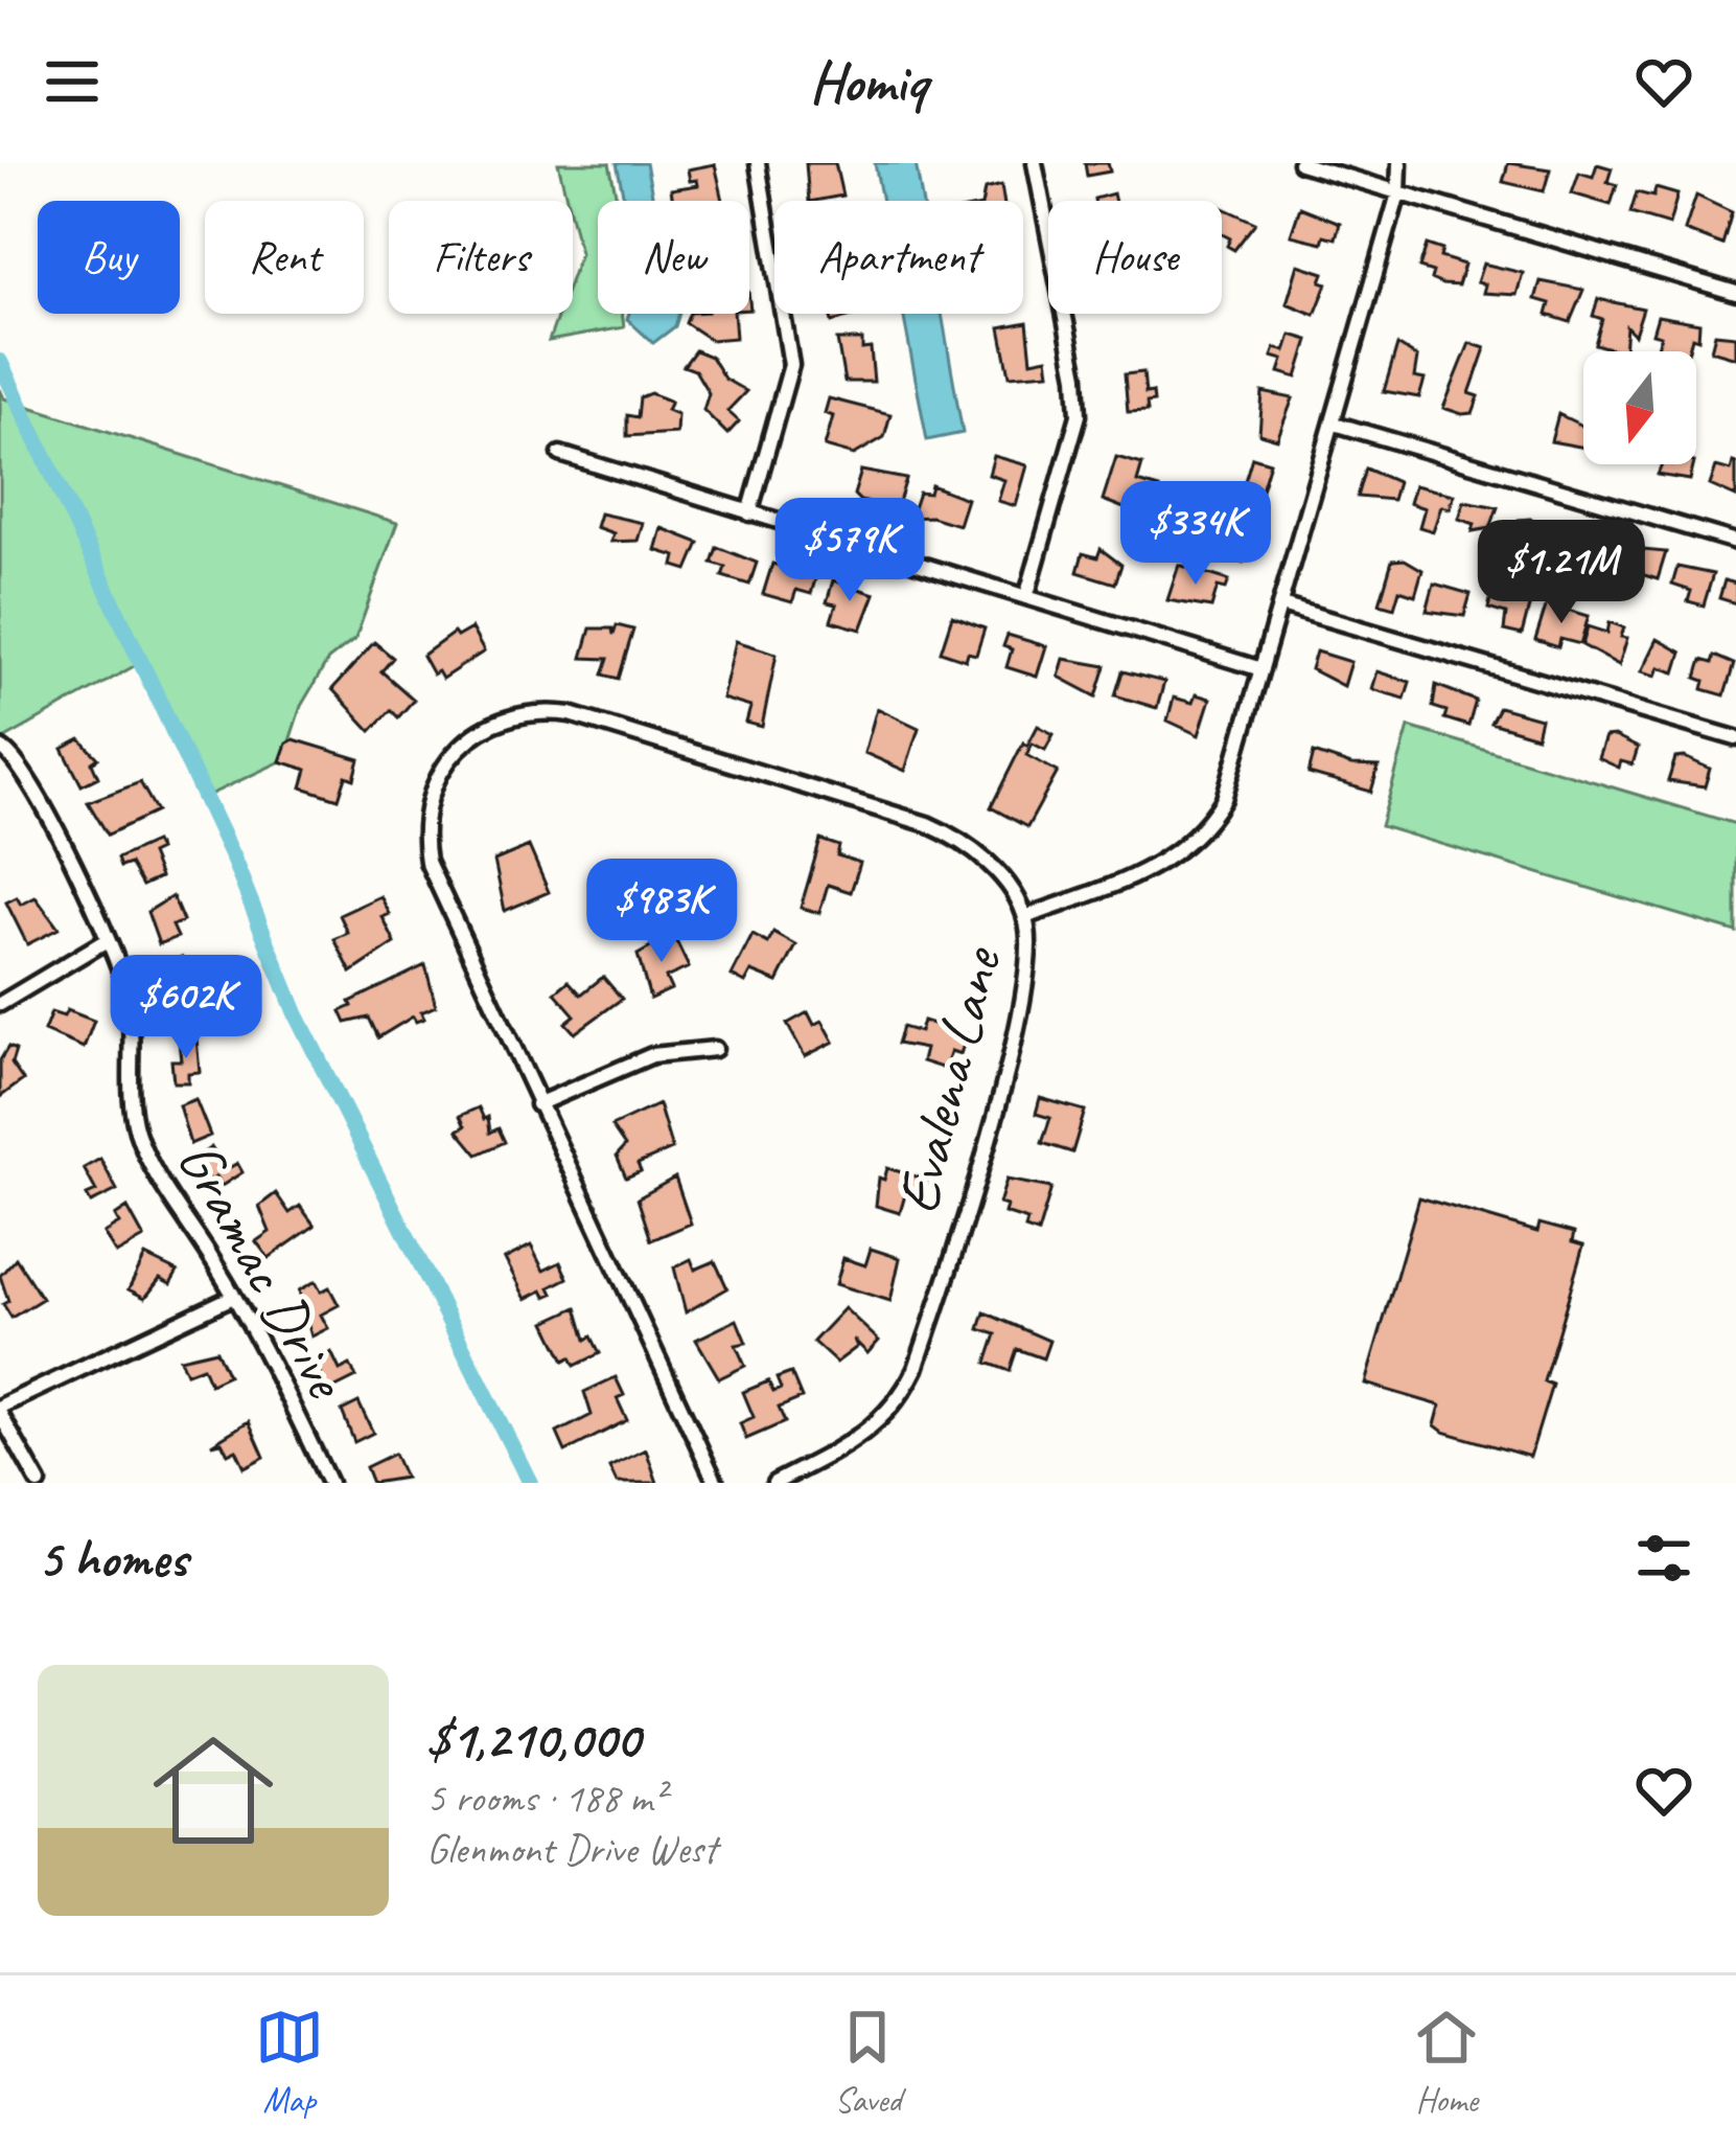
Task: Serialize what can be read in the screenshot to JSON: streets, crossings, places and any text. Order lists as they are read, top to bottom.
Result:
{
  "streets": {
    "street": ["Evalena Lane", "Gramac Drive"]
  },
  "north": "bottom",
  "page": {
    "header": "Homiq",
    "chip": [
      "Buy",
      "Rent",
      "Filters",
      "New",
      "Apartment",
      "House"
    ],
    "price": [
      "$334K",
      "$579K",
      "$1.21M",
      "$983K",
      "$602K"
    ],
    "heading": "5 homes",
    "list": [
      {
        "name": "$1,210,000",
        "note": "5 rooms · 188 m² · Glenmont Drive West"
      }
    ],
    "tabs": ["Map", "Saved", "Home"]
  }
}
